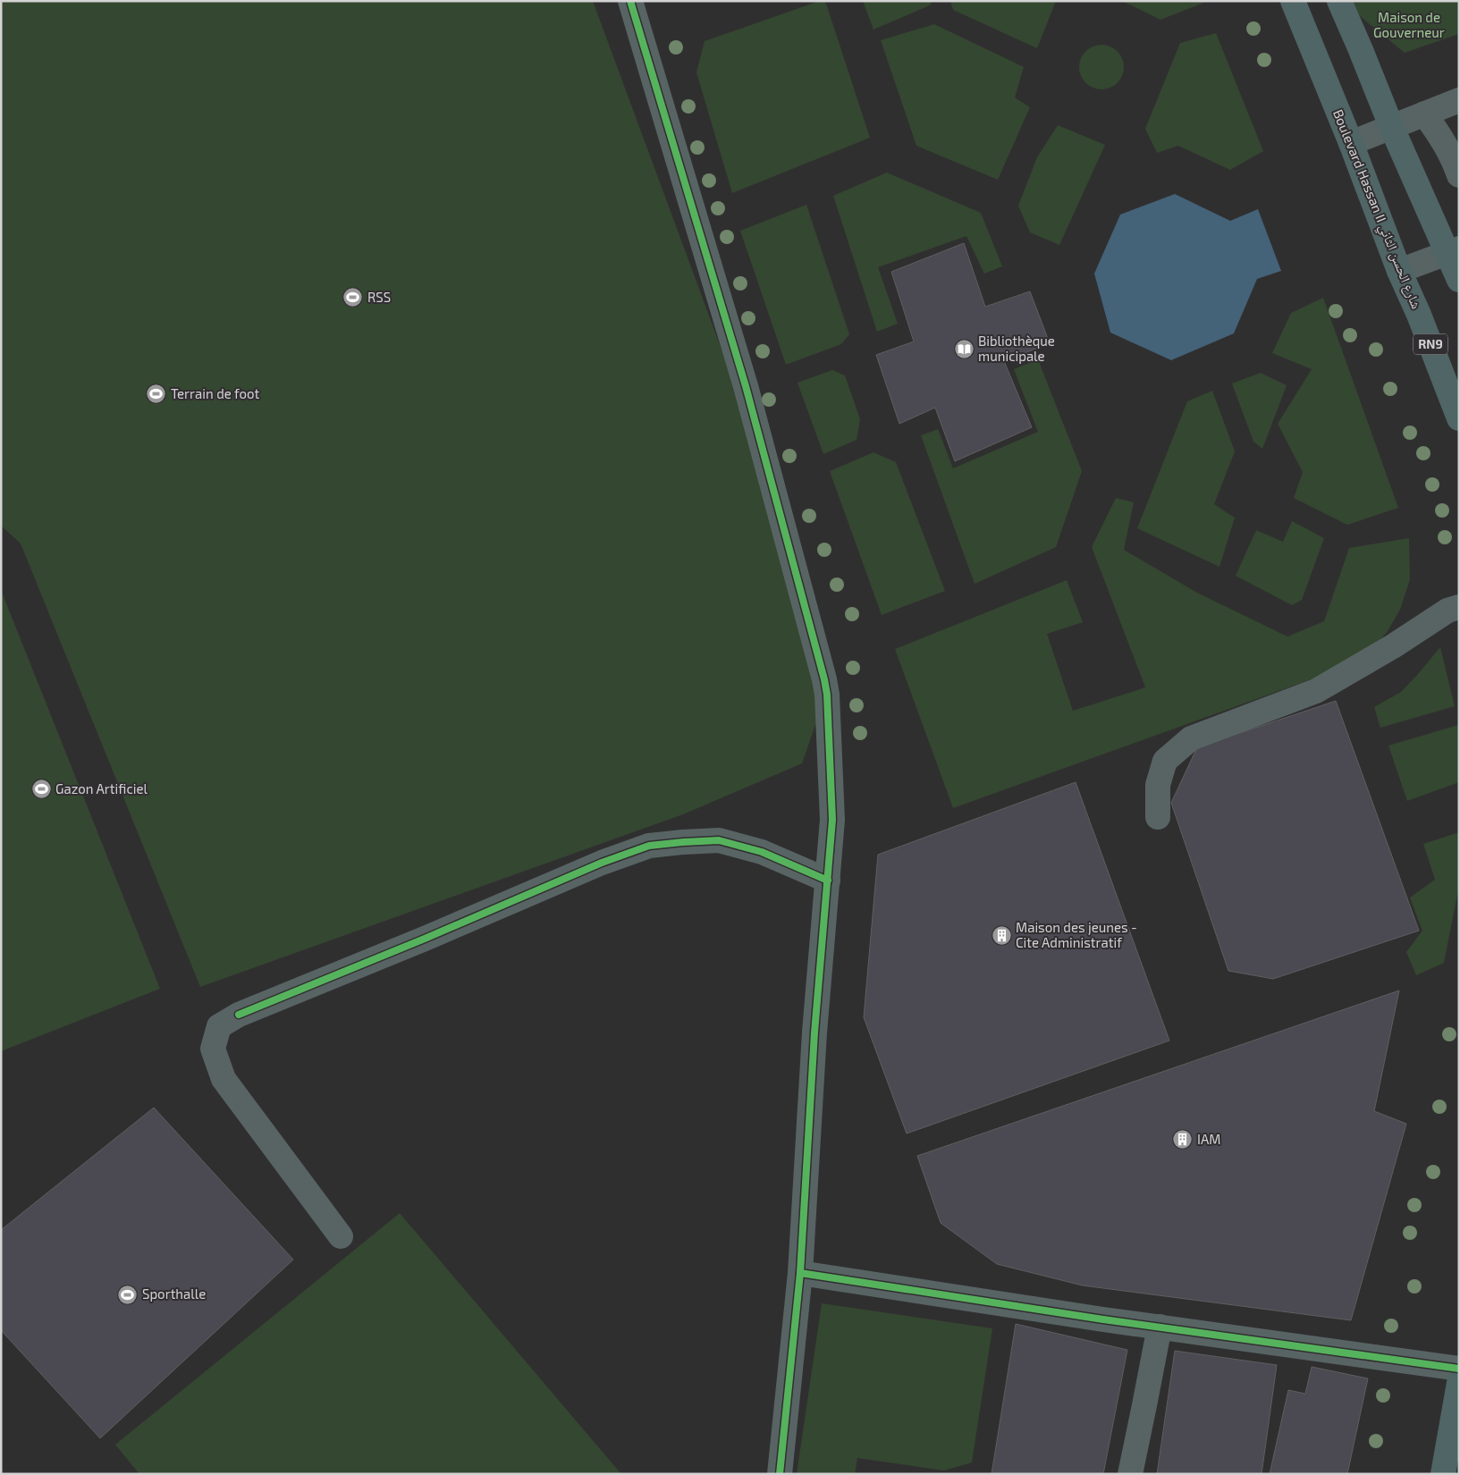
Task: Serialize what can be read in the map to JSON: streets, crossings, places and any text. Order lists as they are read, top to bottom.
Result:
{
  "streets": {
    "main road": ["Boulevard Hassan II شارع الحسن الثاني", "RN9"]
  },
  "parks": ["Maison de Gouverneur"],
  "places": {
    "sports": [
      "RSS",
      "Terrain de foot",
      "Gazon Artificiel",
      "Sporthalle"
    ],
    "library": ["Bibliothèque municipale"],
    "building": ["Maison des jeunes - Cite Administratif", "IAM"]
  }
}
